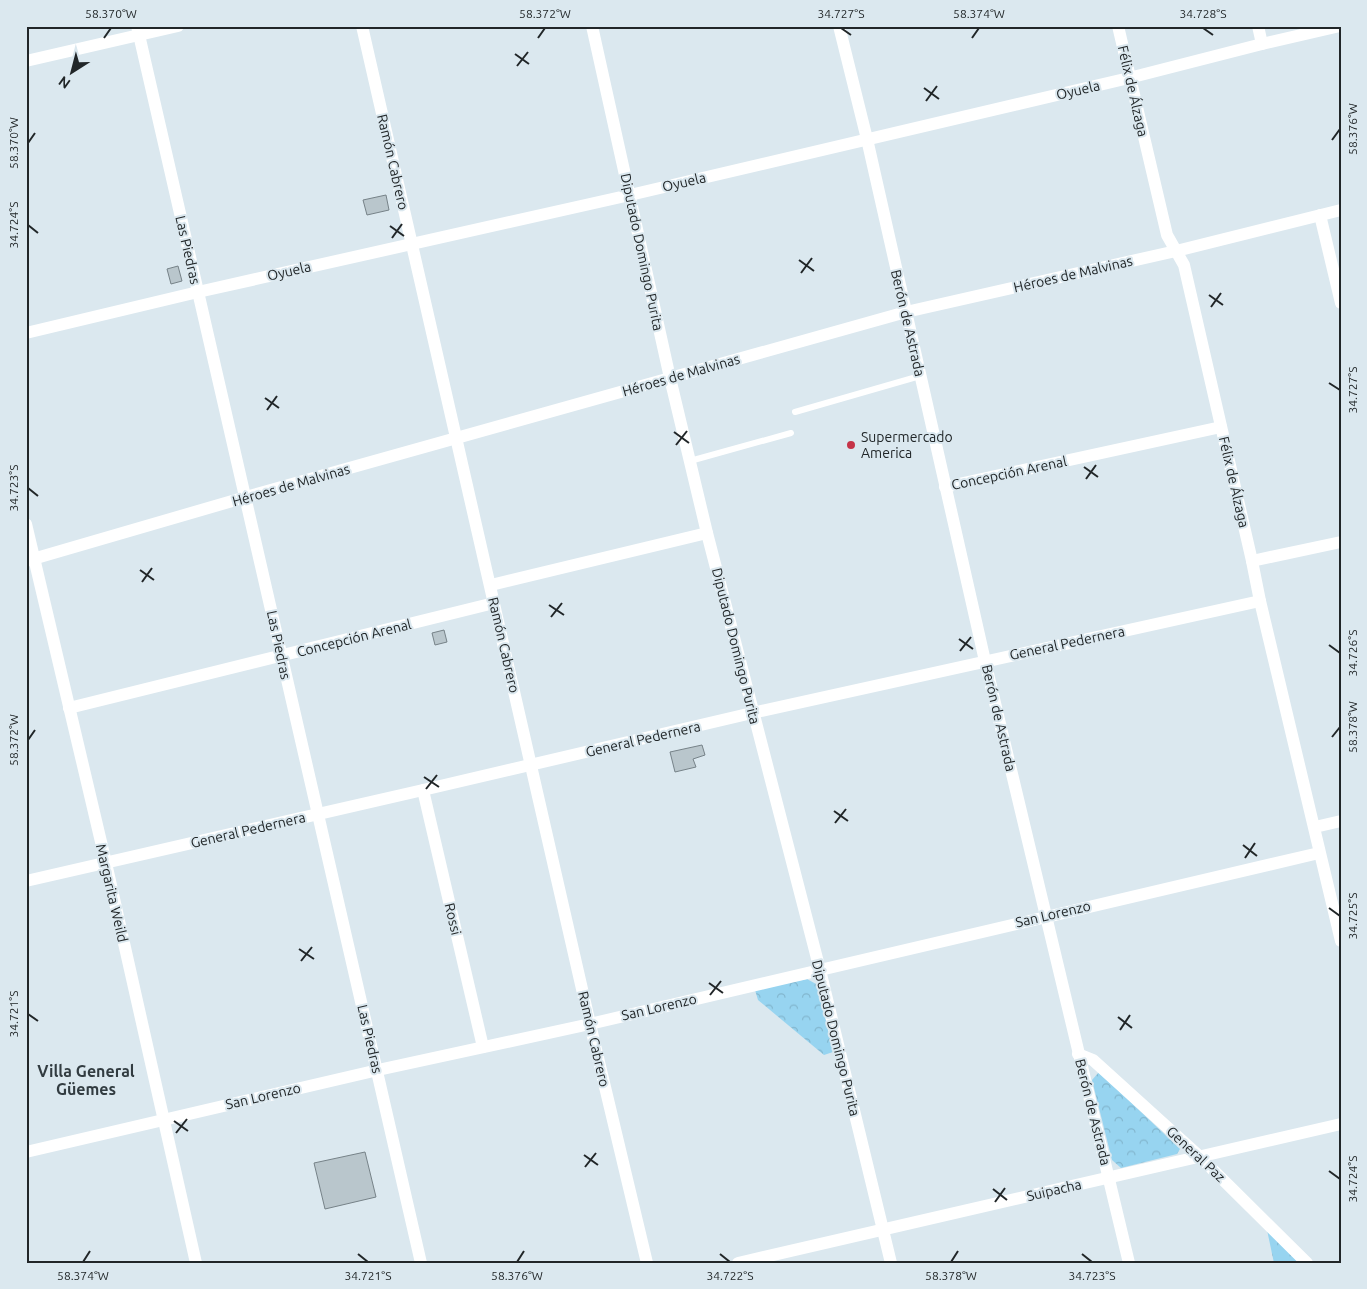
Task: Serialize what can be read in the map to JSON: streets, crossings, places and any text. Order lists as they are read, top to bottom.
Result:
{
  "streets": {
    "street": [
      "Oyuela",
      "Félix de Álzaga",
      "Ramón Cabrero",
      "Las Piedras",
      "Diputado Domingo Purita",
      "Héroes de Malvinas",
      "Berón de Astrada",
      "Concepción Arenal",
      "General Pedernera",
      "Margarita Weild",
      "San Lorenzo",
      "Rossi",
      "General Paz",
      "Suipacha"
    ]
  },
  "crossings": [
    ["Oyuela", "Félix de Álzaga"],
    ["Oyuela", "Ramón Cabrero"],
    ["Oyuela", "Las Piedras"],
    ["Oyuela", "Diputado Domingo Purita"],
    ["Oyuela", "Berón de Astrada"],
    ["Félix de Álzaga", "Héroes de Malvinas"],
    ["Félix de Álzaga", "Concepción Arenal"],
    ["Félix de Álzaga", "General Pedernera"],
    ["Félix de Álzaga", "San Lorenzo"],
    ["Ramón Cabrero", "Héroes de Malvinas"],
    ["Ramón Cabrero", "Concepción Arenal"],
    ["Ramón Cabrero", "General Pedernera"],
    ["Ramón Cabrero", "San Lorenzo"],
    ["Las Piedras", "Héroes de Malvinas"],
    ["Las Piedras", "Concepción Arenal"],
    ["Las Piedras", "General Pedernera"],
    ["Las Piedras", "San Lorenzo"],
    ["Diputado Domingo Purita", "Héroes de Malvinas"],
    ["Diputado Domingo Purita", "General Pedernera"],
    ["Diputado Domingo Purita", "San Lorenzo"],
    ["Diputado Domingo Purita", "Suipacha"],
    ["Héroes de Malvinas", "Berón de Astrada"],
    ["Héroes de Malvinas", "Margarita Weild"],
    ["Berón de Astrada", "Concepción Arenal"],
    ["Berón de Astrada", "General Pedernera"],
    ["Berón de Astrada", "San Lorenzo"],
    ["Berón de Astrada", "General Paz"],
    ["Berón de Astrada", "Suipacha"],
    ["Concepción Arenal", "Margarita Weild"],
    ["General Pedernera", "Margarita Weild"],
    ["General Pedernera", "Rossi"],
    ["Margarita Weild", "San Lorenzo"],
    ["San Lorenzo", "Rossi"],
    ["General Paz", "Suipacha"]
  ],
  "districts": ["Villa General Güemes"],
  "places": ["Supermercado America"],
  "north": "bottom left",
  "coordinates": [
    "58.370°W",
    "58.372°W",
    "34.727°S",
    "58.374°W",
    "34.728°S",
    "58.376°W",
    "34.724°S",
    "34.723°S",
    "34.726°S",
    "58.378°W",
    "34.725°S",
    "34.721°S",
    "34.722°S"
  ]
}
